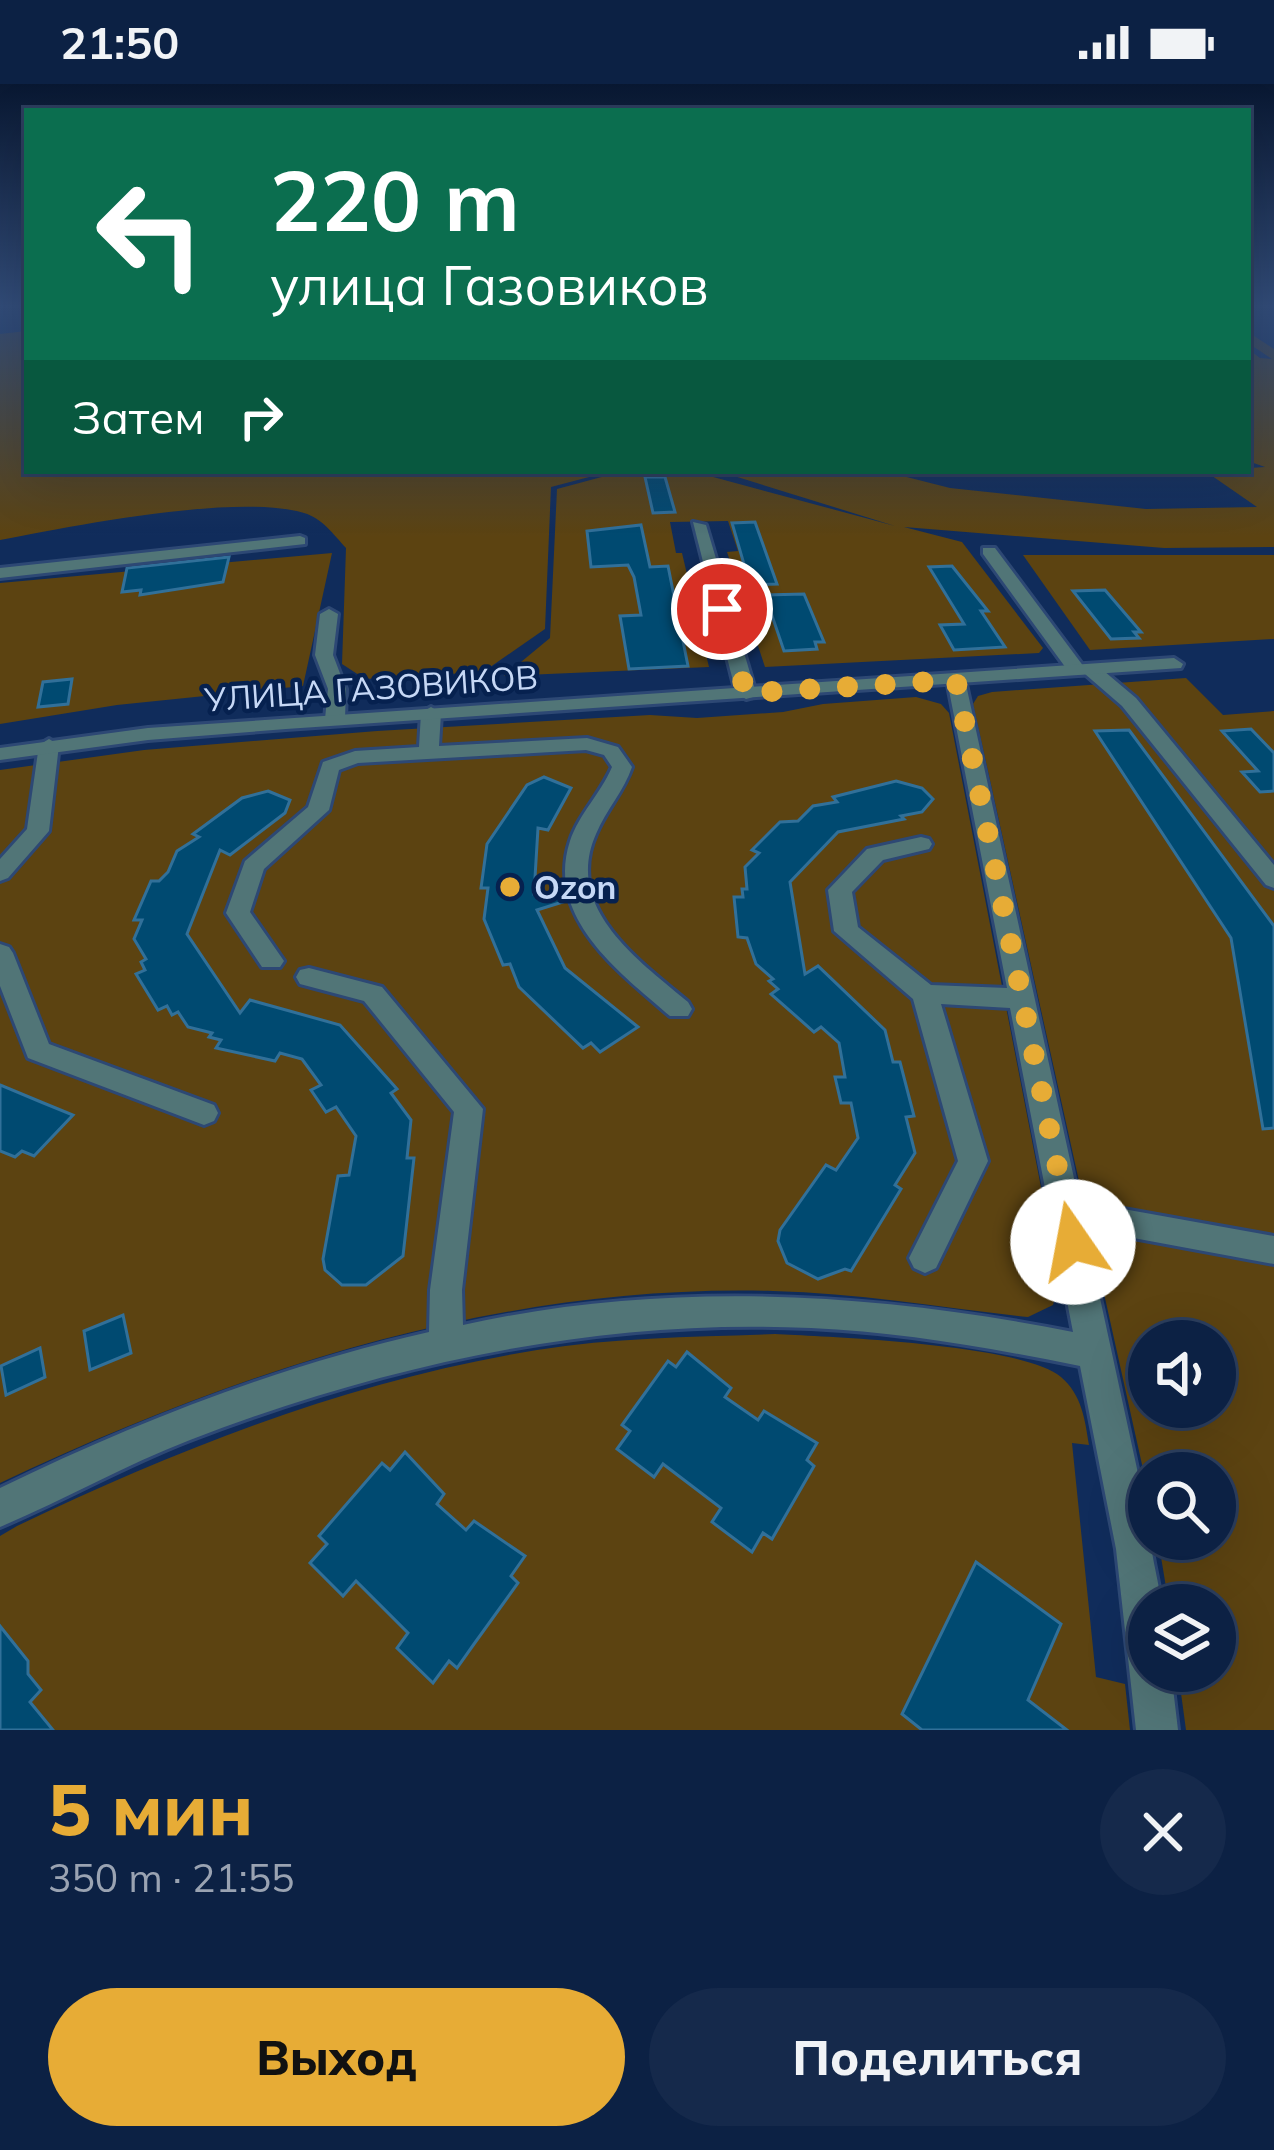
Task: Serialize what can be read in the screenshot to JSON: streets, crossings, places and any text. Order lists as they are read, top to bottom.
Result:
{
  "streets": {
    "street": ["УЛИЦА ГАЗОВИКОВ"]
  },
  "places": ["Ozon"],
  "page": {
    "status": "21:50",
    "turn": ["220 m", "улица Газовиков"],
    "then": "Затем",
    "heading": ["5 мин", "350 m · 21:55"],
    "buttons": ["Выход", "Поделиться"]
  }
}
